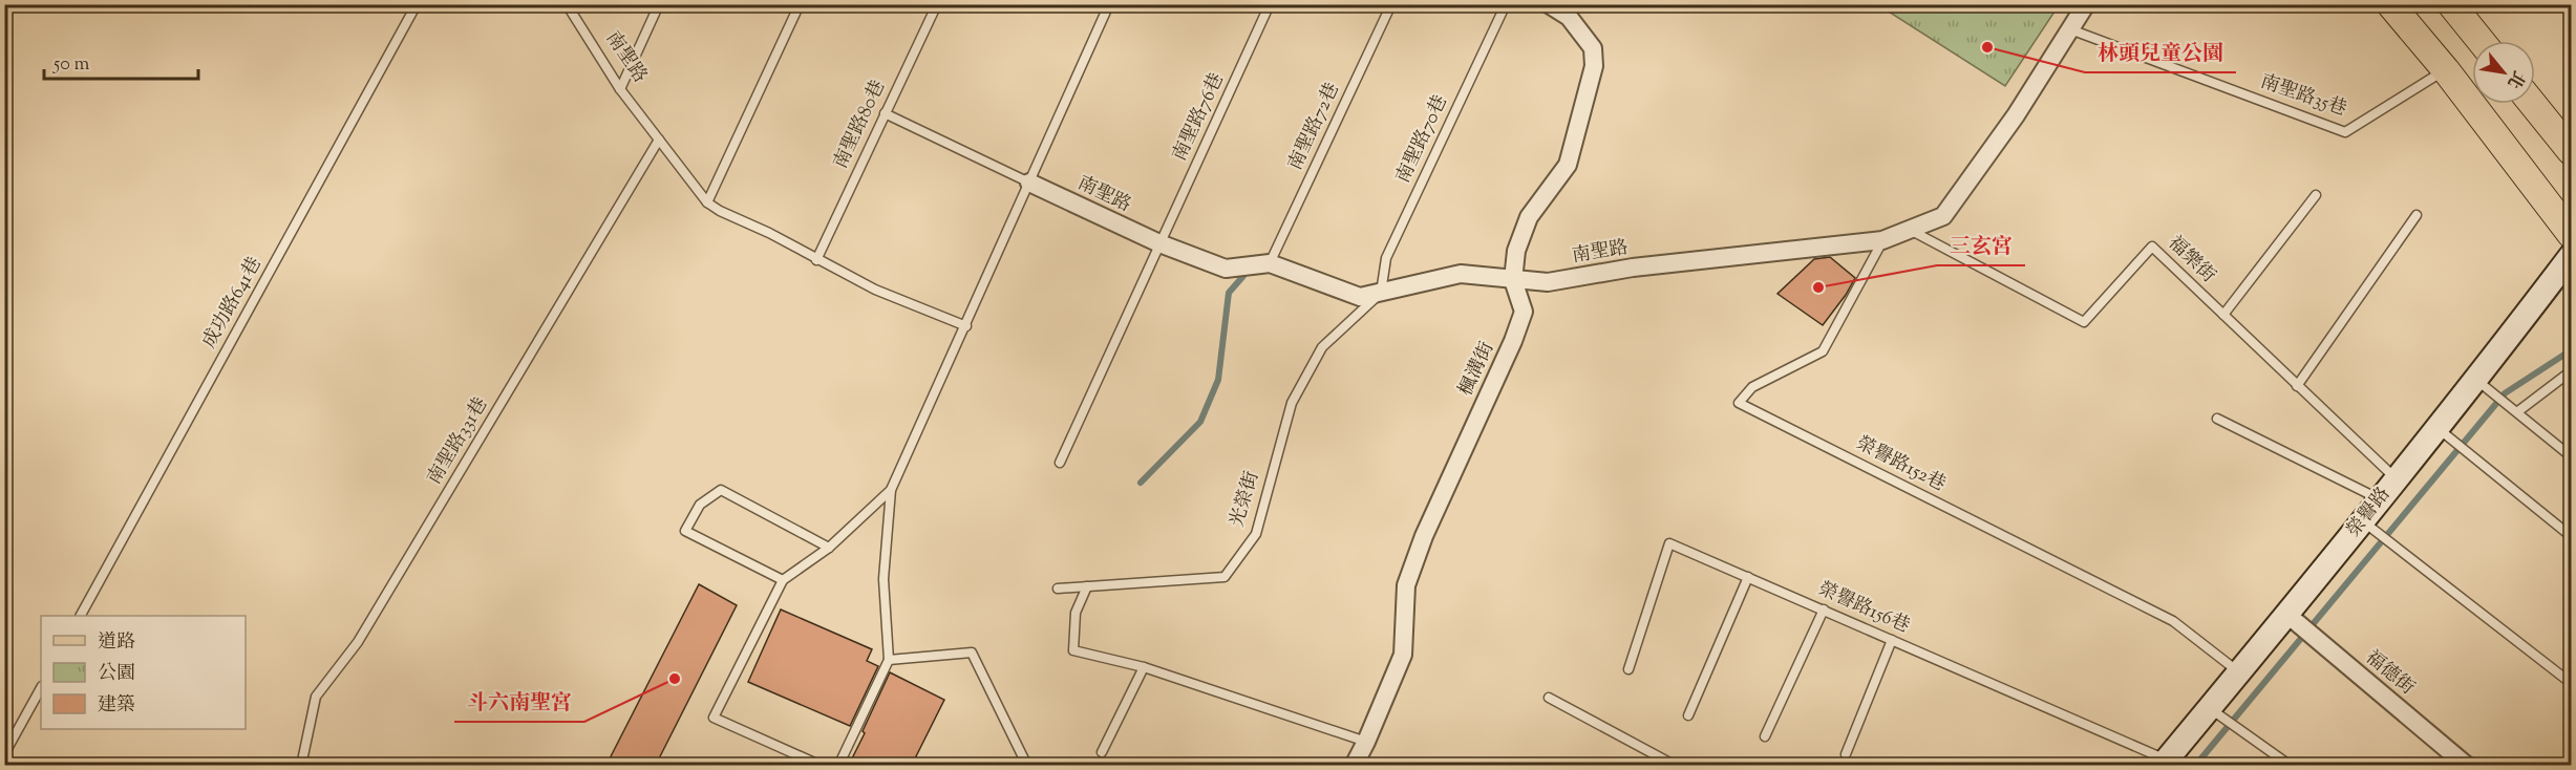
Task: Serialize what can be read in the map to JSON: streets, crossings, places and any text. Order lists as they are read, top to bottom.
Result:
{
  "streets": {
    "street": [
      "南聖路",
      "楓溝街",
      "榮譽路",
      "福德街"
    ],
    "lane": [
      "南聖路35巷",
      "南聖路76巷",
      "南聖路80巷",
      "南聖路72巷",
      "南聖路70巷",
      "福樂街",
      "成功路641巷",
      "南聖路331巷",
      "榮譽路152巷",
      "光榮街",
      "榮譽路156巷"
    ]
  },
  "crossings": [
    ["南聖路", "南聖路35巷"],
    ["南聖路", "南聖路76巷"],
    ["南聖路", "南聖路80巷"],
    ["南聖路", "南聖路72巷"],
    ["南聖路", "南聖路70巷"],
    ["南聖路", "福樂街"],
    ["南聖路", "楓溝街"],
    ["南聖路", "南聖路331巷"],
    ["南聖路", "榮譽路152巷"],
    ["南聖路", "光榮街"],
    ["南聖路70巷", "光榮街"],
    ["福樂街", "榮譽路"],
    ["榮譽路152巷", "榮譽路"],
    ["榮譽路", "榮譽路156巷"],
    ["榮譽路", "福德街"]
  ],
  "places": ["林頭兒童公園", "三玄宮", "斗六南聖宮"],
  "legend": ["道路", "公園", "建築"],
  "scale_bar": "50 m",
  "north": "bottom right"
}
